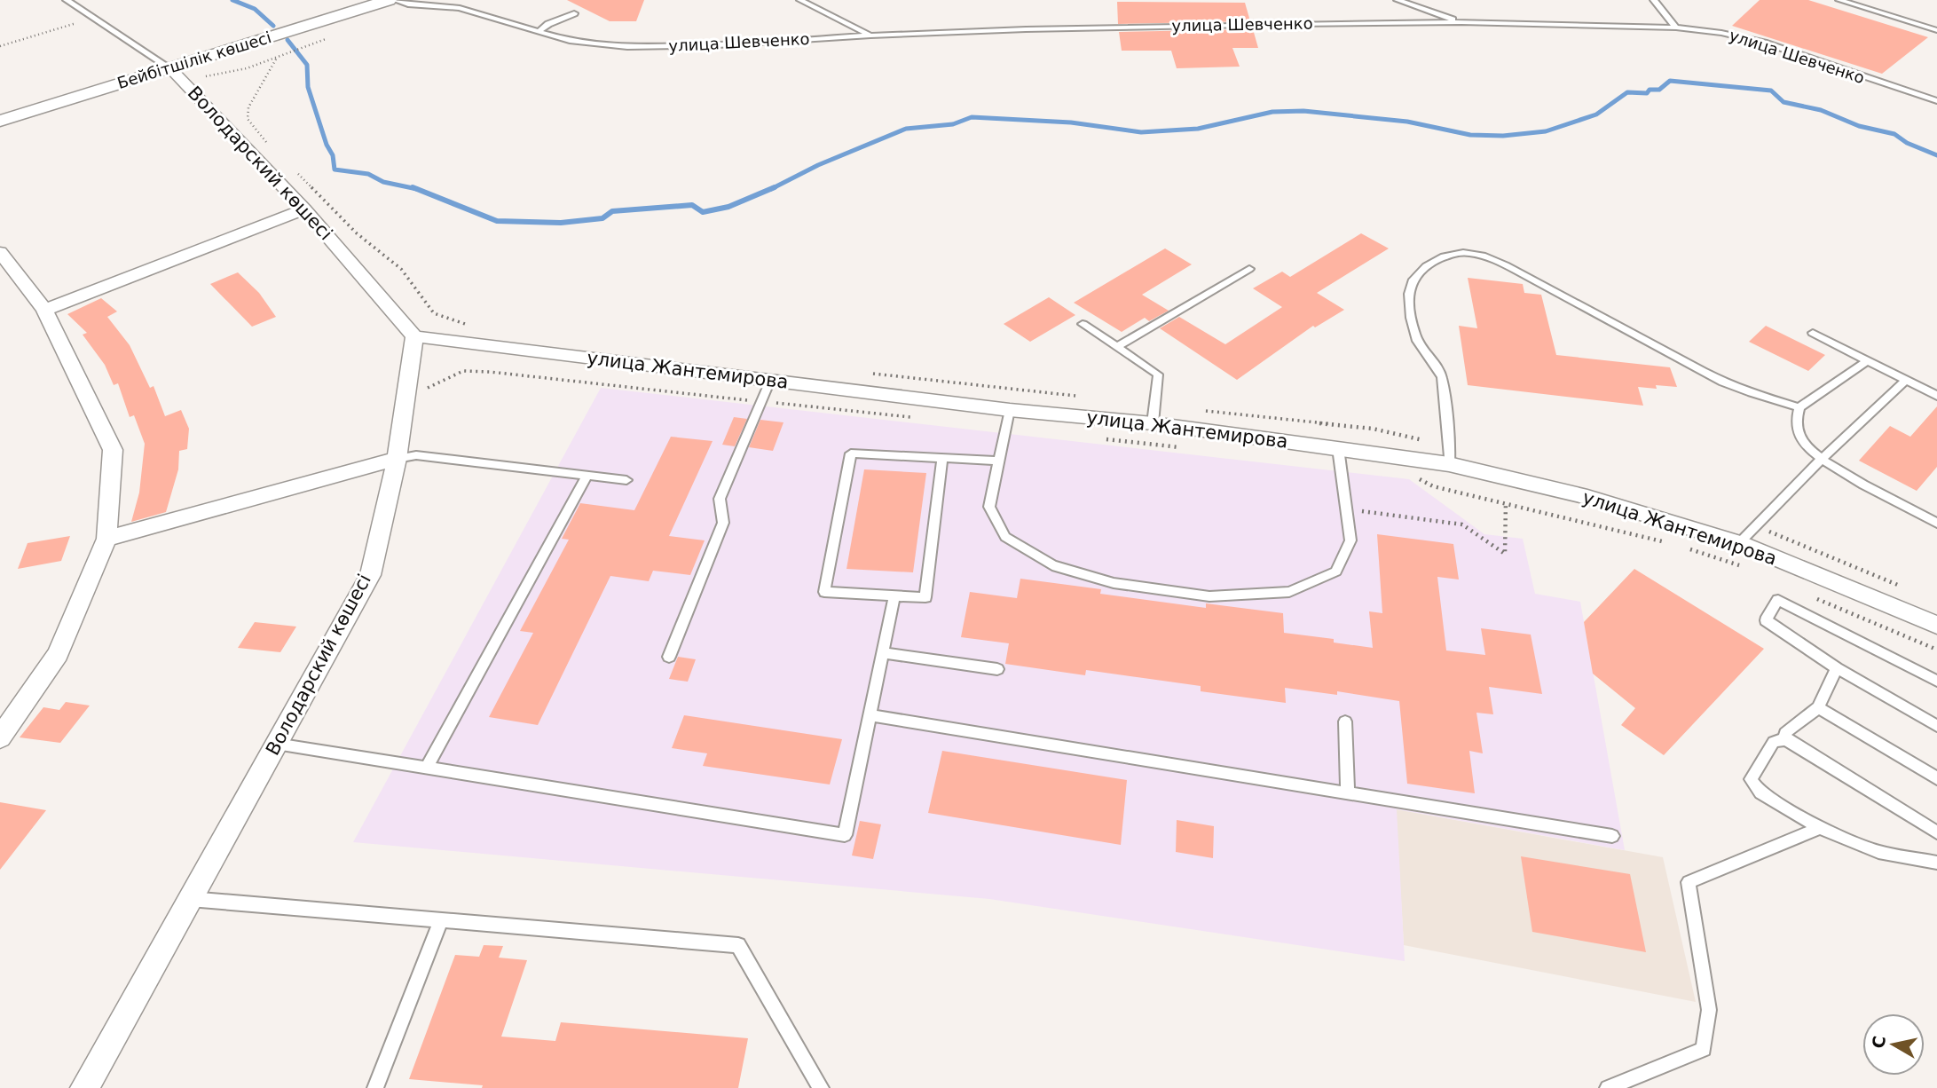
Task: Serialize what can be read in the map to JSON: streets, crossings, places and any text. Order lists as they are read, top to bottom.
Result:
{
  "streets": {
    "street": ["Бейбітшілік көшесі", "Володарский көшесі", "улица Жантемирова"],
    "lane": ["улица Шевченко"]
  },
  "crossings": [
    ["Бейбітшілік көшесі", "Володарский көшесі"],
    ["Володарский көшесі", "улица Жантемирова"]
  ],
  "north": "left"
}
